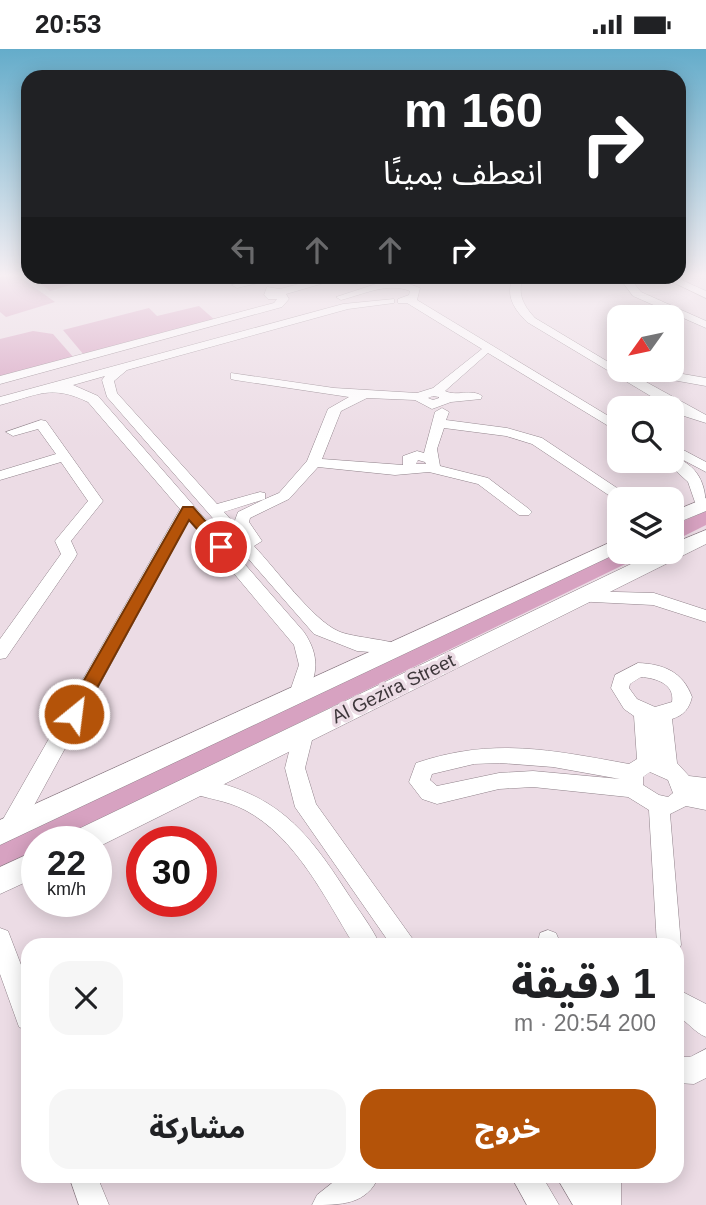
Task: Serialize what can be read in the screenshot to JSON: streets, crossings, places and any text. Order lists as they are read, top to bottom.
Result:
{
  "streets": {
    "main road": ["Al Gezira Street"]
  },
  "north": "bottom left",
  "page": {
    "status": "20:53",
    "turn": ["160 m", "انعطف يمينًا"],
    "speed": "22 km/h",
    "limit": "30",
    "heading": ["1 دقيقة", "200 m · 20:54"],
    "buttons": ["خروج", "مشاركة"]
  }
}
